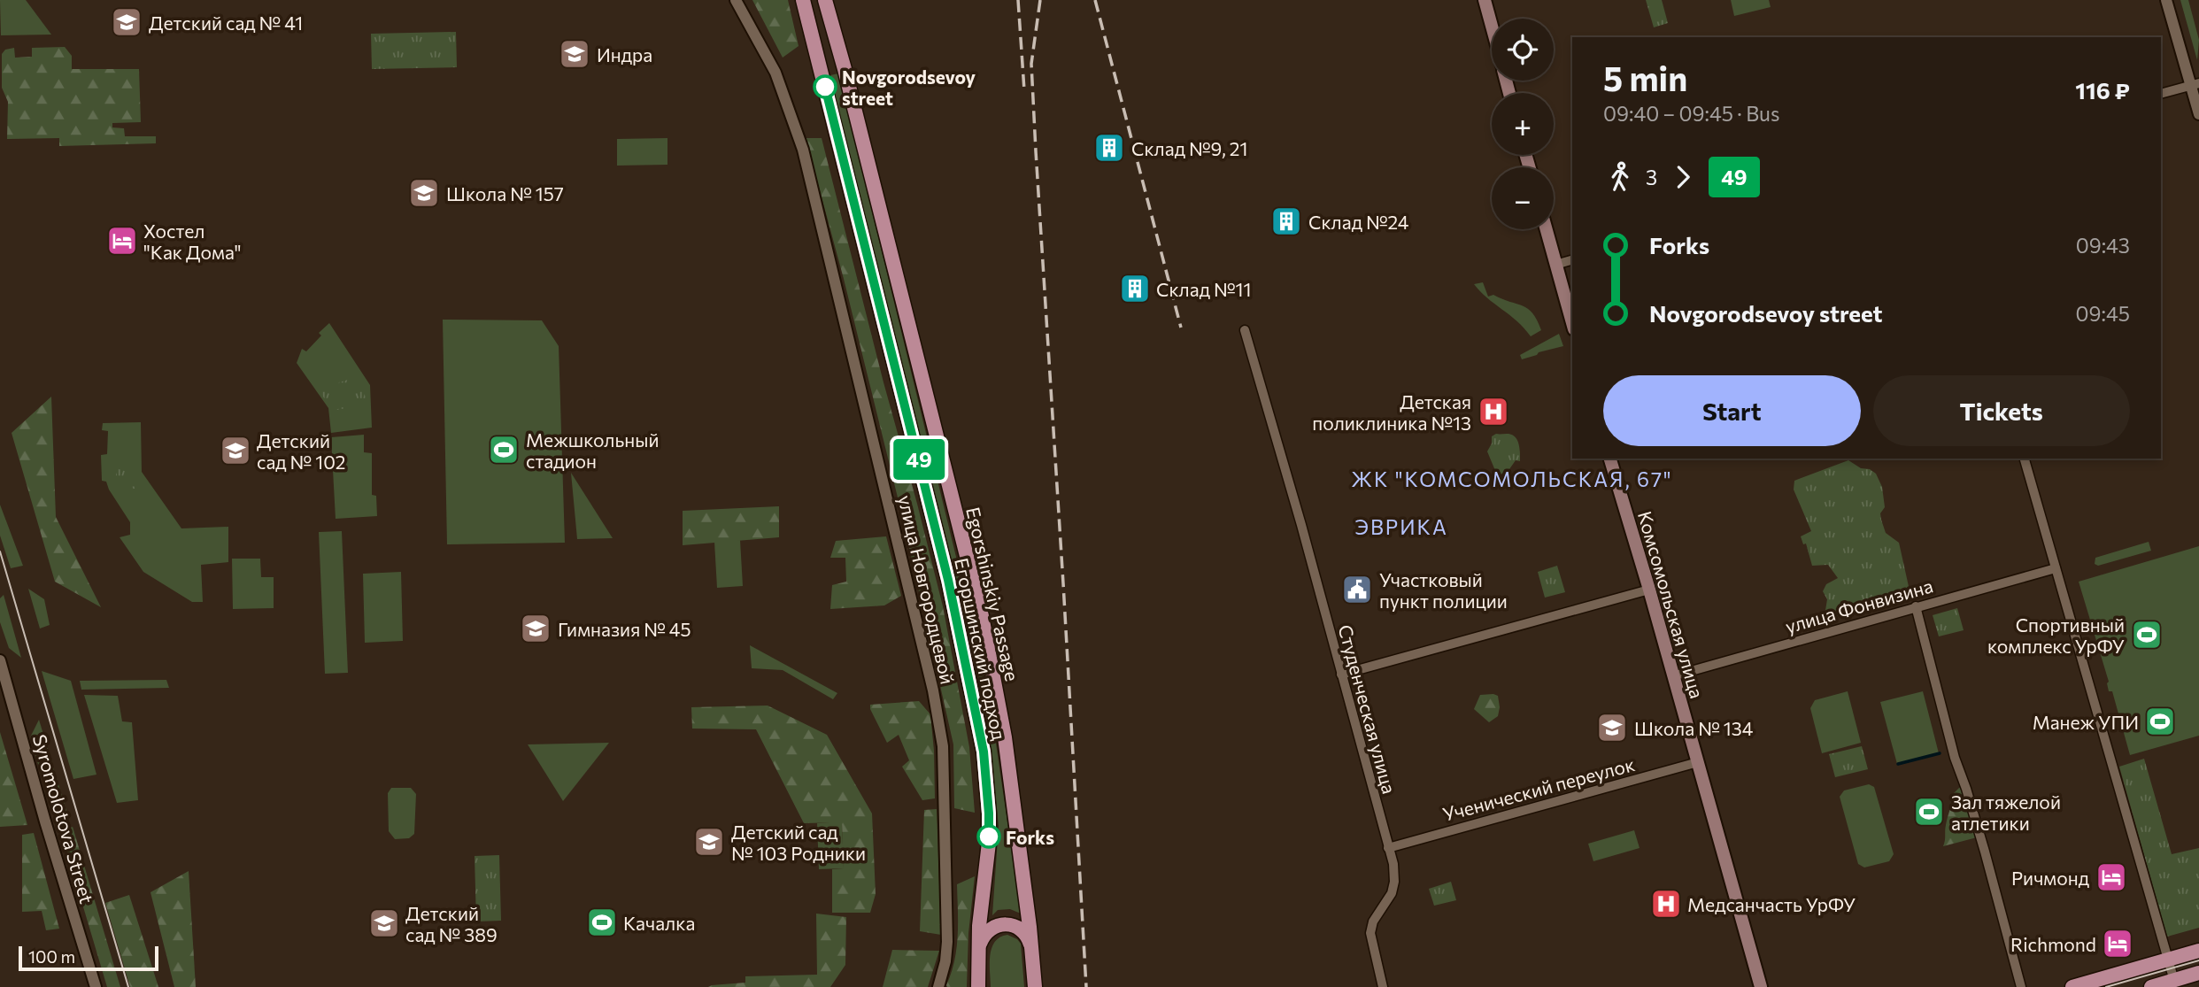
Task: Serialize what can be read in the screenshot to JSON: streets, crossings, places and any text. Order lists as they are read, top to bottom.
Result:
{
  "streets": {
    "main road": ["Egorshinskiy Passage", "Комсомольская улица", "Егоршинский подход"],
    "street": [
      "улица Новгородцевой",
      "улица Фонвизина",
      "Студенческая улица",
      "Ученический переулок",
      "Syromolotova Street"
    ]
  },
  "crossings": [
    ["Комсомольская улица", "улица Фонвизина"],
    ["Комсомольская улица", "Ученический переулок"],
    ["Студенческая улица", "Ученический переулок"]
  ],
  "districts": ["ЖК \"КОМСОМОЛЬСКАЯ, 67\"", "ЭВРИКА"],
  "places": {
    "school or university": [
      "Детский сад № 41",
      "Индра",
      "Школа № 157",
      "Детский сад № 102",
      "Гимназия № 45",
      "Школа № 134",
      "Детский сад № 103 Родники",
      "Детский сад № 389"
    ],
    "other": ["Novgorodsevoy street", "Forks"],
    "building": ["Склад №9, 21", "Склад №24", "Склад №11"],
    "hotel": ["Хостел \"Как Дома\"", "Ричмонд", "Richmond"],
    "hospital": ["Детская поликлиника №13", "Медсанчасть УрФУ"],
    "sports": [
      "Межшкольный стадион",
      "Спортивный комплекс УрФУ",
      "Манеж УПИ",
      "Зал тяжелой атлетики",
      "Качалка"
    ],
    "public building": ["Участковый пункт полиции"]
  },
  "lines": ["bus line 49"],
  "scale_bar": "100 m",
  "page": {
    "on_map": "49",
    "map_buttons": ["+", "−"],
    "heading": ["5 min", "09:40 – 09:45 · Bus", "116 ₽"],
    "legs": ["3", "49"],
    "list": [
      {
        "name": "Forks",
        "value": "09:43"
      },
      {
        "name": "Novgorodsevoy street",
        "value": "09:45"
      }
    ],
    "buttons": ["Start", "Tickets"],
    "scale": "100 m"
  }
}
